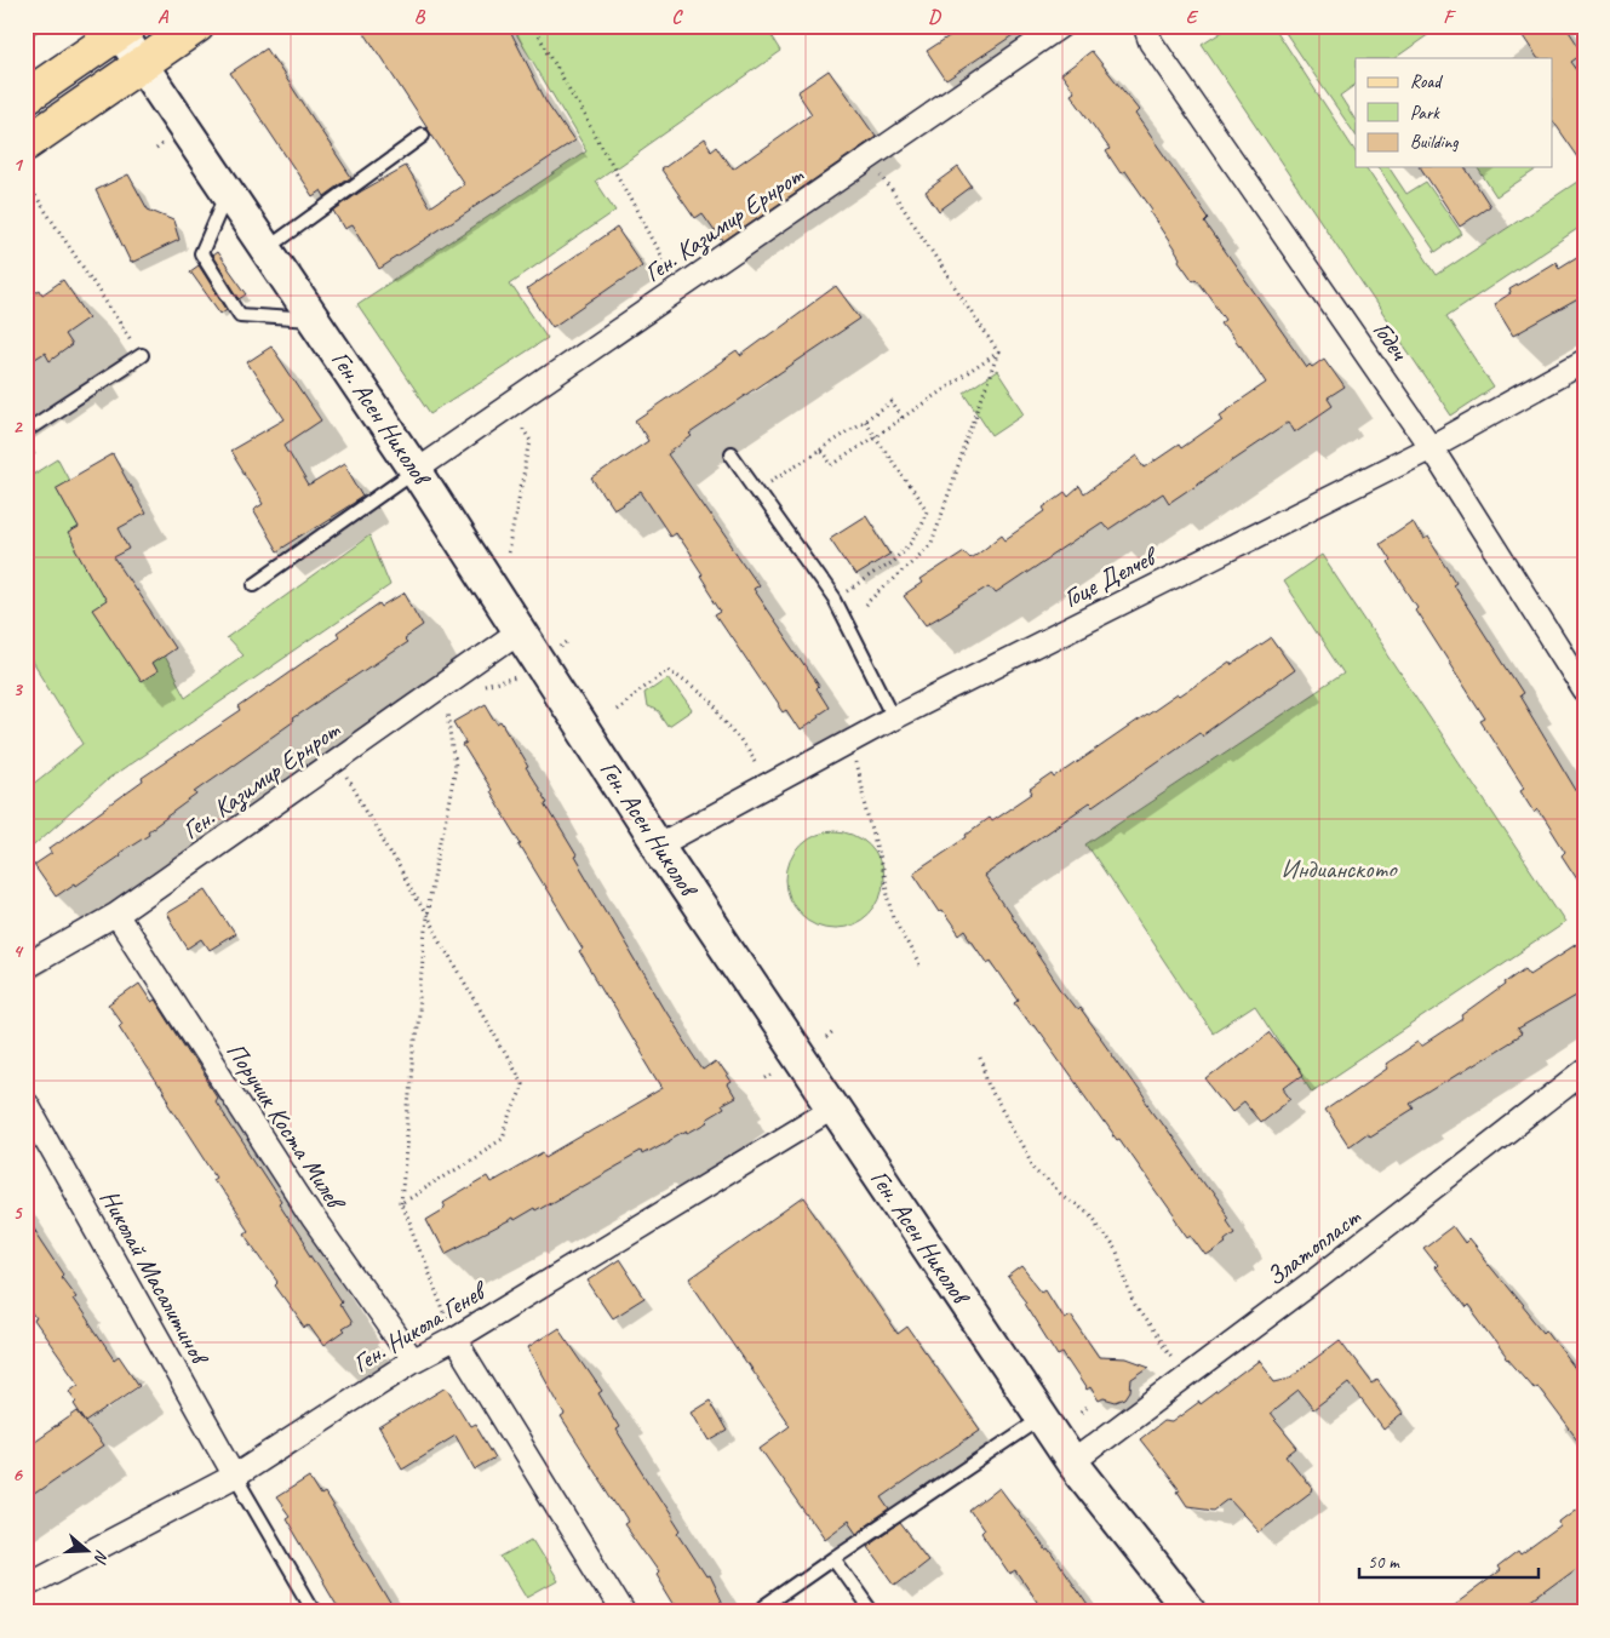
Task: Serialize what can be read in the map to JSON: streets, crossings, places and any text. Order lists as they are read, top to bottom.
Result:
{
  "streets": {
    "street": [
      "Ген. Казимир Ернрот",
      "Годеч",
      "Ген. Асен Николов",
      "Гоце Делчев",
      "Поручик Коста Милев",
      "Златопласт",
      "Николай Масалитинов",
      "Ген. Никола Генев"
    ]
  },
  "crossings": [
    ["Ген. Казимир Ернрот", "Ген. Асен Николов"],
    ["Ген. Казимир Ернрот", "Поручик Коста Милев"],
    ["Годеч", "Гоце Делчев"],
    ["Ген. Асен Николов", "Гоце Делчев"],
    ["Ген. Асен Николов", "Златопласт"],
    ["Ген. Асен Николов", "Ген. Никола Генев"],
    ["Поручик Коста Милев", "Ген. Никола Генев"],
    ["Николай Масалитинов", "Ген. Никола Генев"]
  ],
  "parks": ["Индианското"],
  "legend": ["Road", "Park", "Building"],
  "scale_bar": "50 m",
  "north": "right",
  "grid": {
    "columns": [
      "A",
      "B",
      "C",
      "D",
      "E",
      "F"
    ],
    "rows": [
      "1",
      "2",
      "3",
      "4",
      "5",
      "6"
    ]
  }
}
